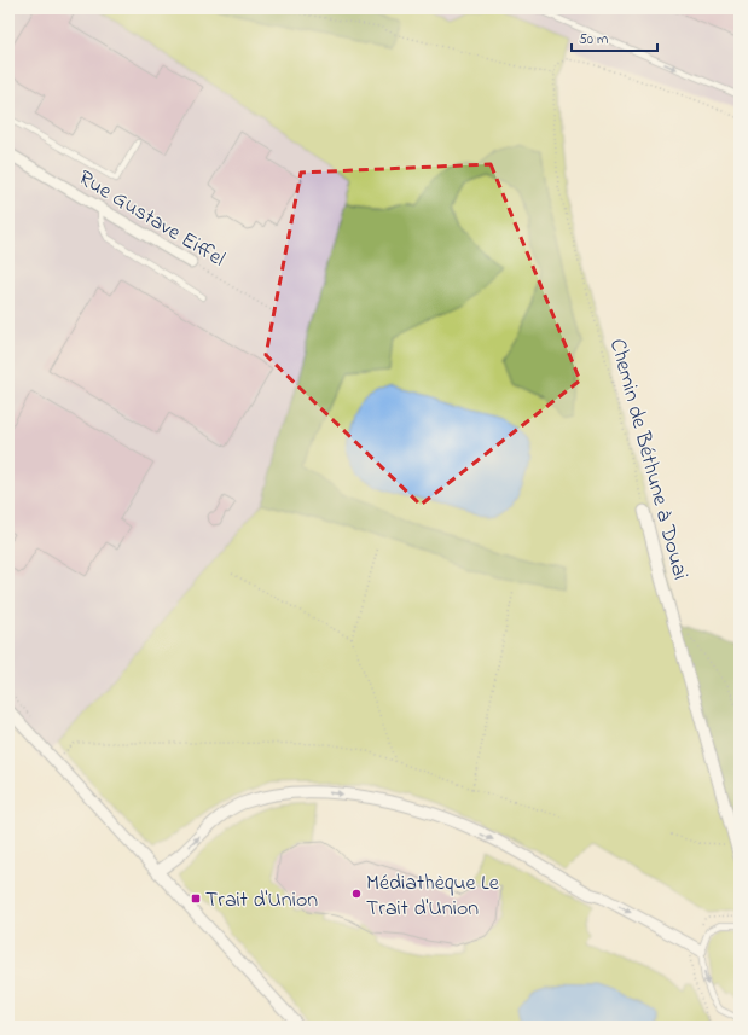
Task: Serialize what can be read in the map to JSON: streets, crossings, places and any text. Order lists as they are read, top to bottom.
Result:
{
  "streets": {
    "street": ["Rue Gustave Eiffel", "Chemin de Béthune à Douai"]
  },
  "places": {
    "other": ["Médiathèque Le Trait d'Union"],
    "transit": ["Trait d'Union"]
  },
  "scale_bar": "50 m"
}
